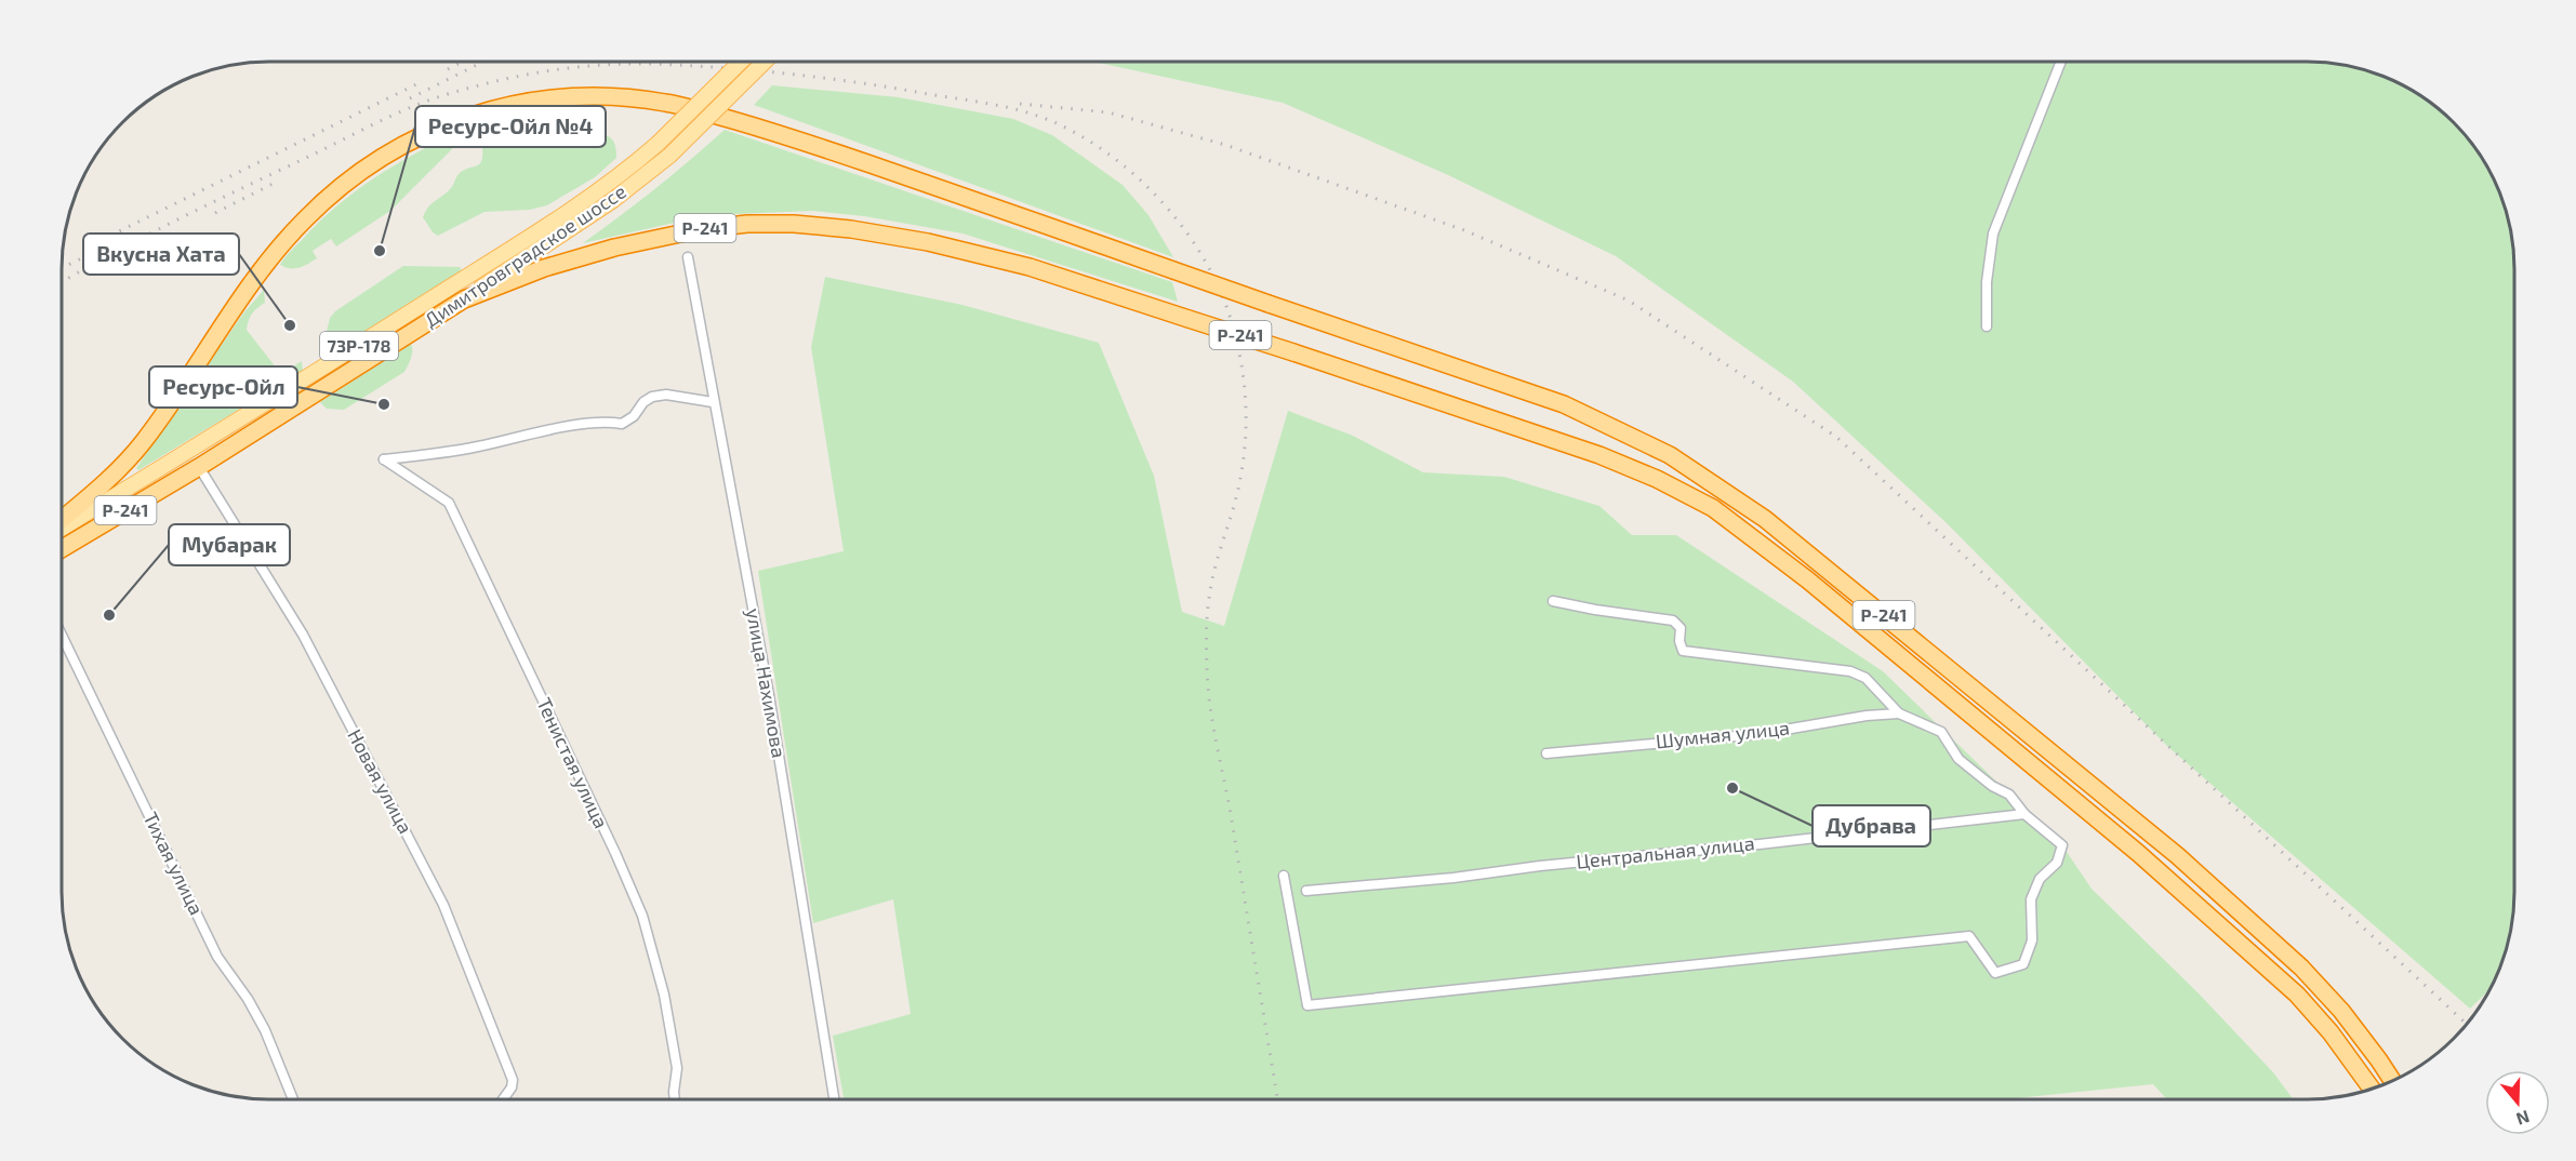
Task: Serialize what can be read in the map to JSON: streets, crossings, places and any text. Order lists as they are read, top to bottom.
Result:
{
  "streets": {
    "highway": ["Р-241", "Димитровградское шоссе"],
    "main road": ["73Р-178"],
    "street": [
      "улица Нахимова",
      "Шумная улица",
      "Тенистая улица",
      "Новая улица",
      "Центральная улица",
      "Тихая улица"
    ]
  },
  "crossings": [
    ["Р-241", "Димитровградское шоссе"],
    ["Димитровградское шоссе", "Новая улица"],
    ["улица Нахимова", "Тенистая улица"]
  ],
  "places": [
    "Ресурс-Ойл №4",
    "Вкусна Хата",
    "Ресурс-Ойл",
    "Мубарак",
    "Дубрава"
  ],
  "north": "bottom"
}
